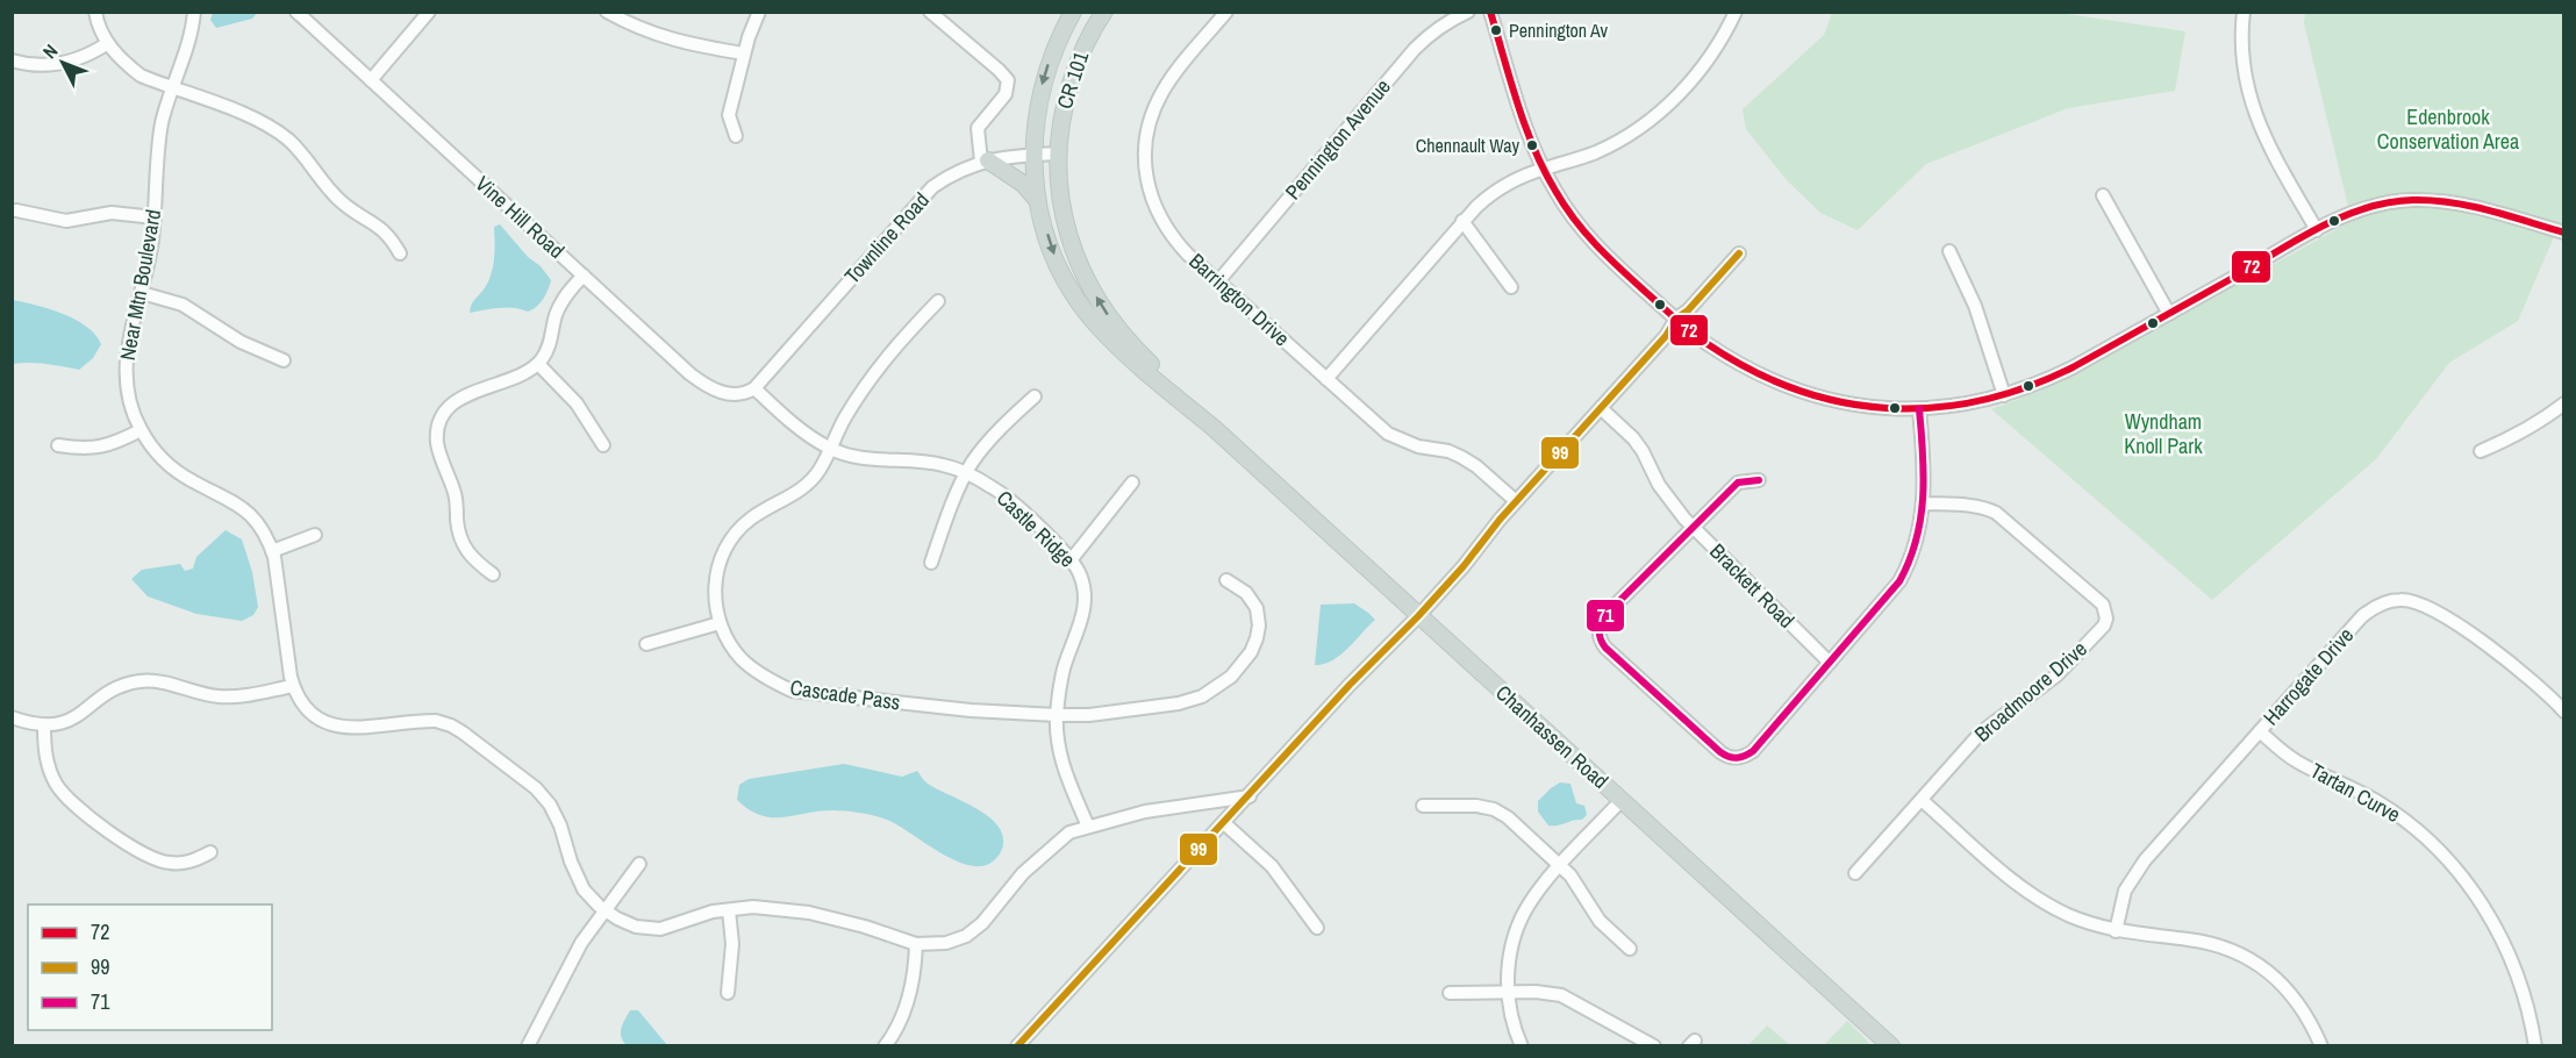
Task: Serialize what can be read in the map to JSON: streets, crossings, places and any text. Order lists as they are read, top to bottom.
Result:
{
  "streets": {
    "main road": ["CR 101", "Chanhassen Road"],
    "street": [
      "Pennington Avenue",
      "Vine Hill Road",
      "Townline Road",
      "Near Mtn Boulevard",
      "Barrington Drive",
      "Castle Ridge",
      "Brackett Road",
      "Harrogate Drive",
      "Broadmoore Drive",
      "Cascade Pass",
      "Tartan Curve"
    ]
  },
  "crossings": [
    ["CR 101", "Townline Road"],
    ["CR 101", "Chanhassen Road"],
    ["Pennington Avenue", "Barrington Drive"],
    ["Vine Hill Road", "Townline Road"],
    ["Vine Hill Road", "Castle Ridge"],
    ["Townline Road", "Castle Ridge"],
    ["Castle Ridge", "Cascade Pass"],
    ["Harrogate Drive", "Tartan Curve"]
  ],
  "parks": ["Edenbrook Conservation Area", "Wyndham Knoll Park"],
  "places": ["Pennington Av", "Chennault Way"],
  "lines": ["transit line 72", "transit line 99", "transit line 71"],
  "legend": ["72", "99", "71"],
  "north": "top left"
}
